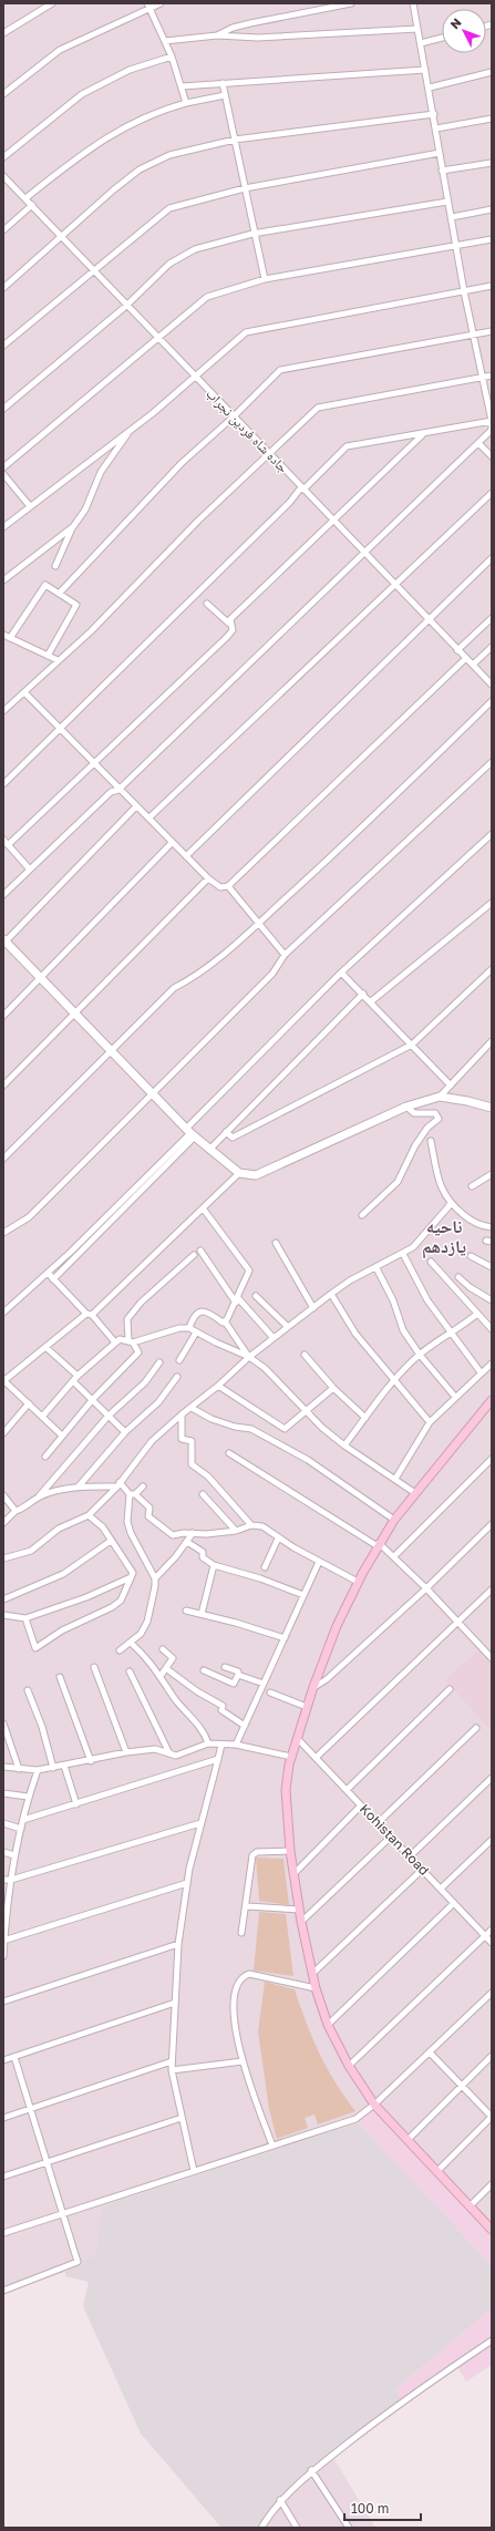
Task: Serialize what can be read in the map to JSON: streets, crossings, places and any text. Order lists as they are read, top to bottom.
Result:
{
  "streets": {
    "street": ["جاده شاه فردین نجراب", "Kohistan Road"]
  },
  "districts": ["ناحیه یازدهم"],
  "scale_bar": "100 m",
  "north": "top left"
}
